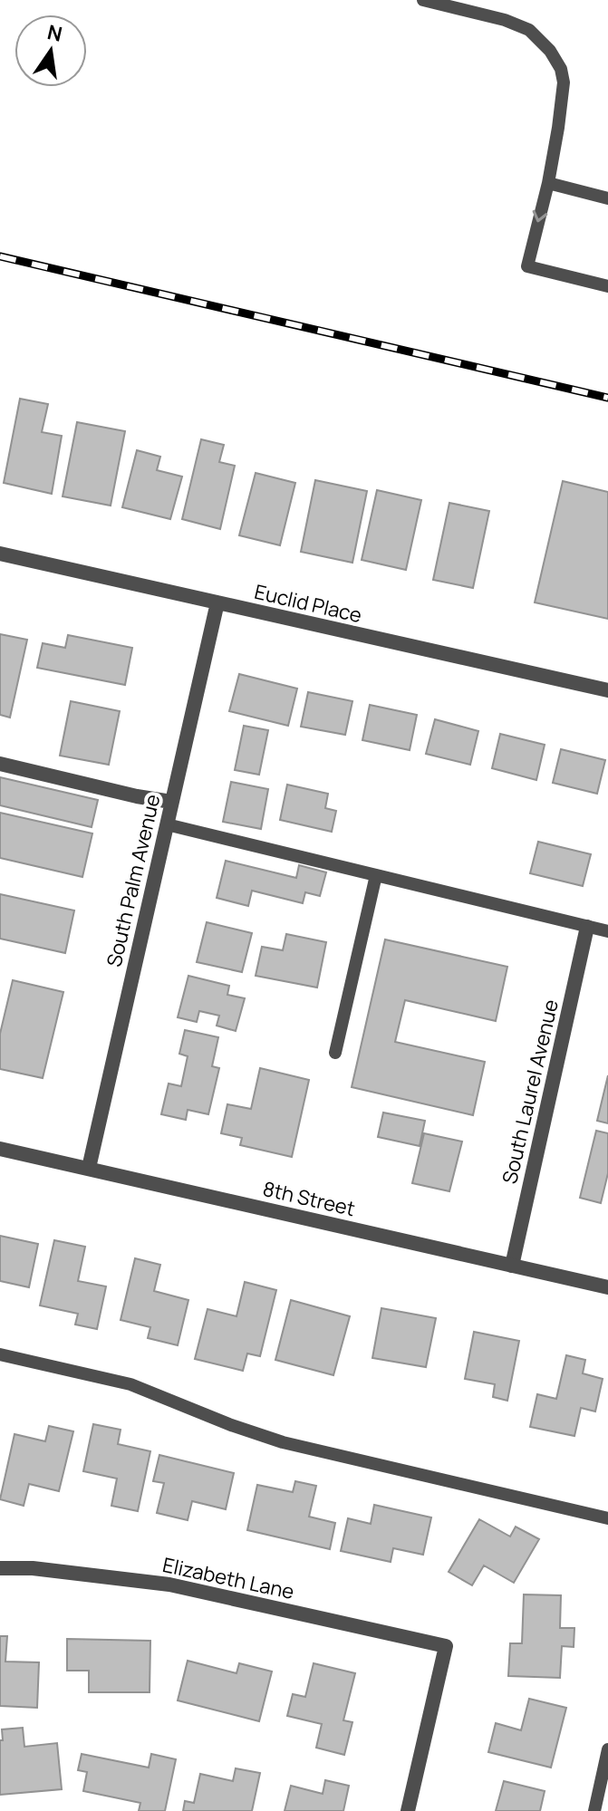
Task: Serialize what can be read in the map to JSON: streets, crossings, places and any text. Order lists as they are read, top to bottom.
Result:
{
  "streets": {
    "street": [
      "Euclid Place",
      "South Palm Avenue",
      "South Laurel Avenue",
      "8th Street",
      "Elizabeth Lane"
    ]
  },
  "crossings": [
    ["Euclid Place", "South Palm Avenue"],
    ["South Palm Avenue", "8th Street"],
    ["South Laurel Avenue", "8th Street"]
  ],
  "north": "top"
}
